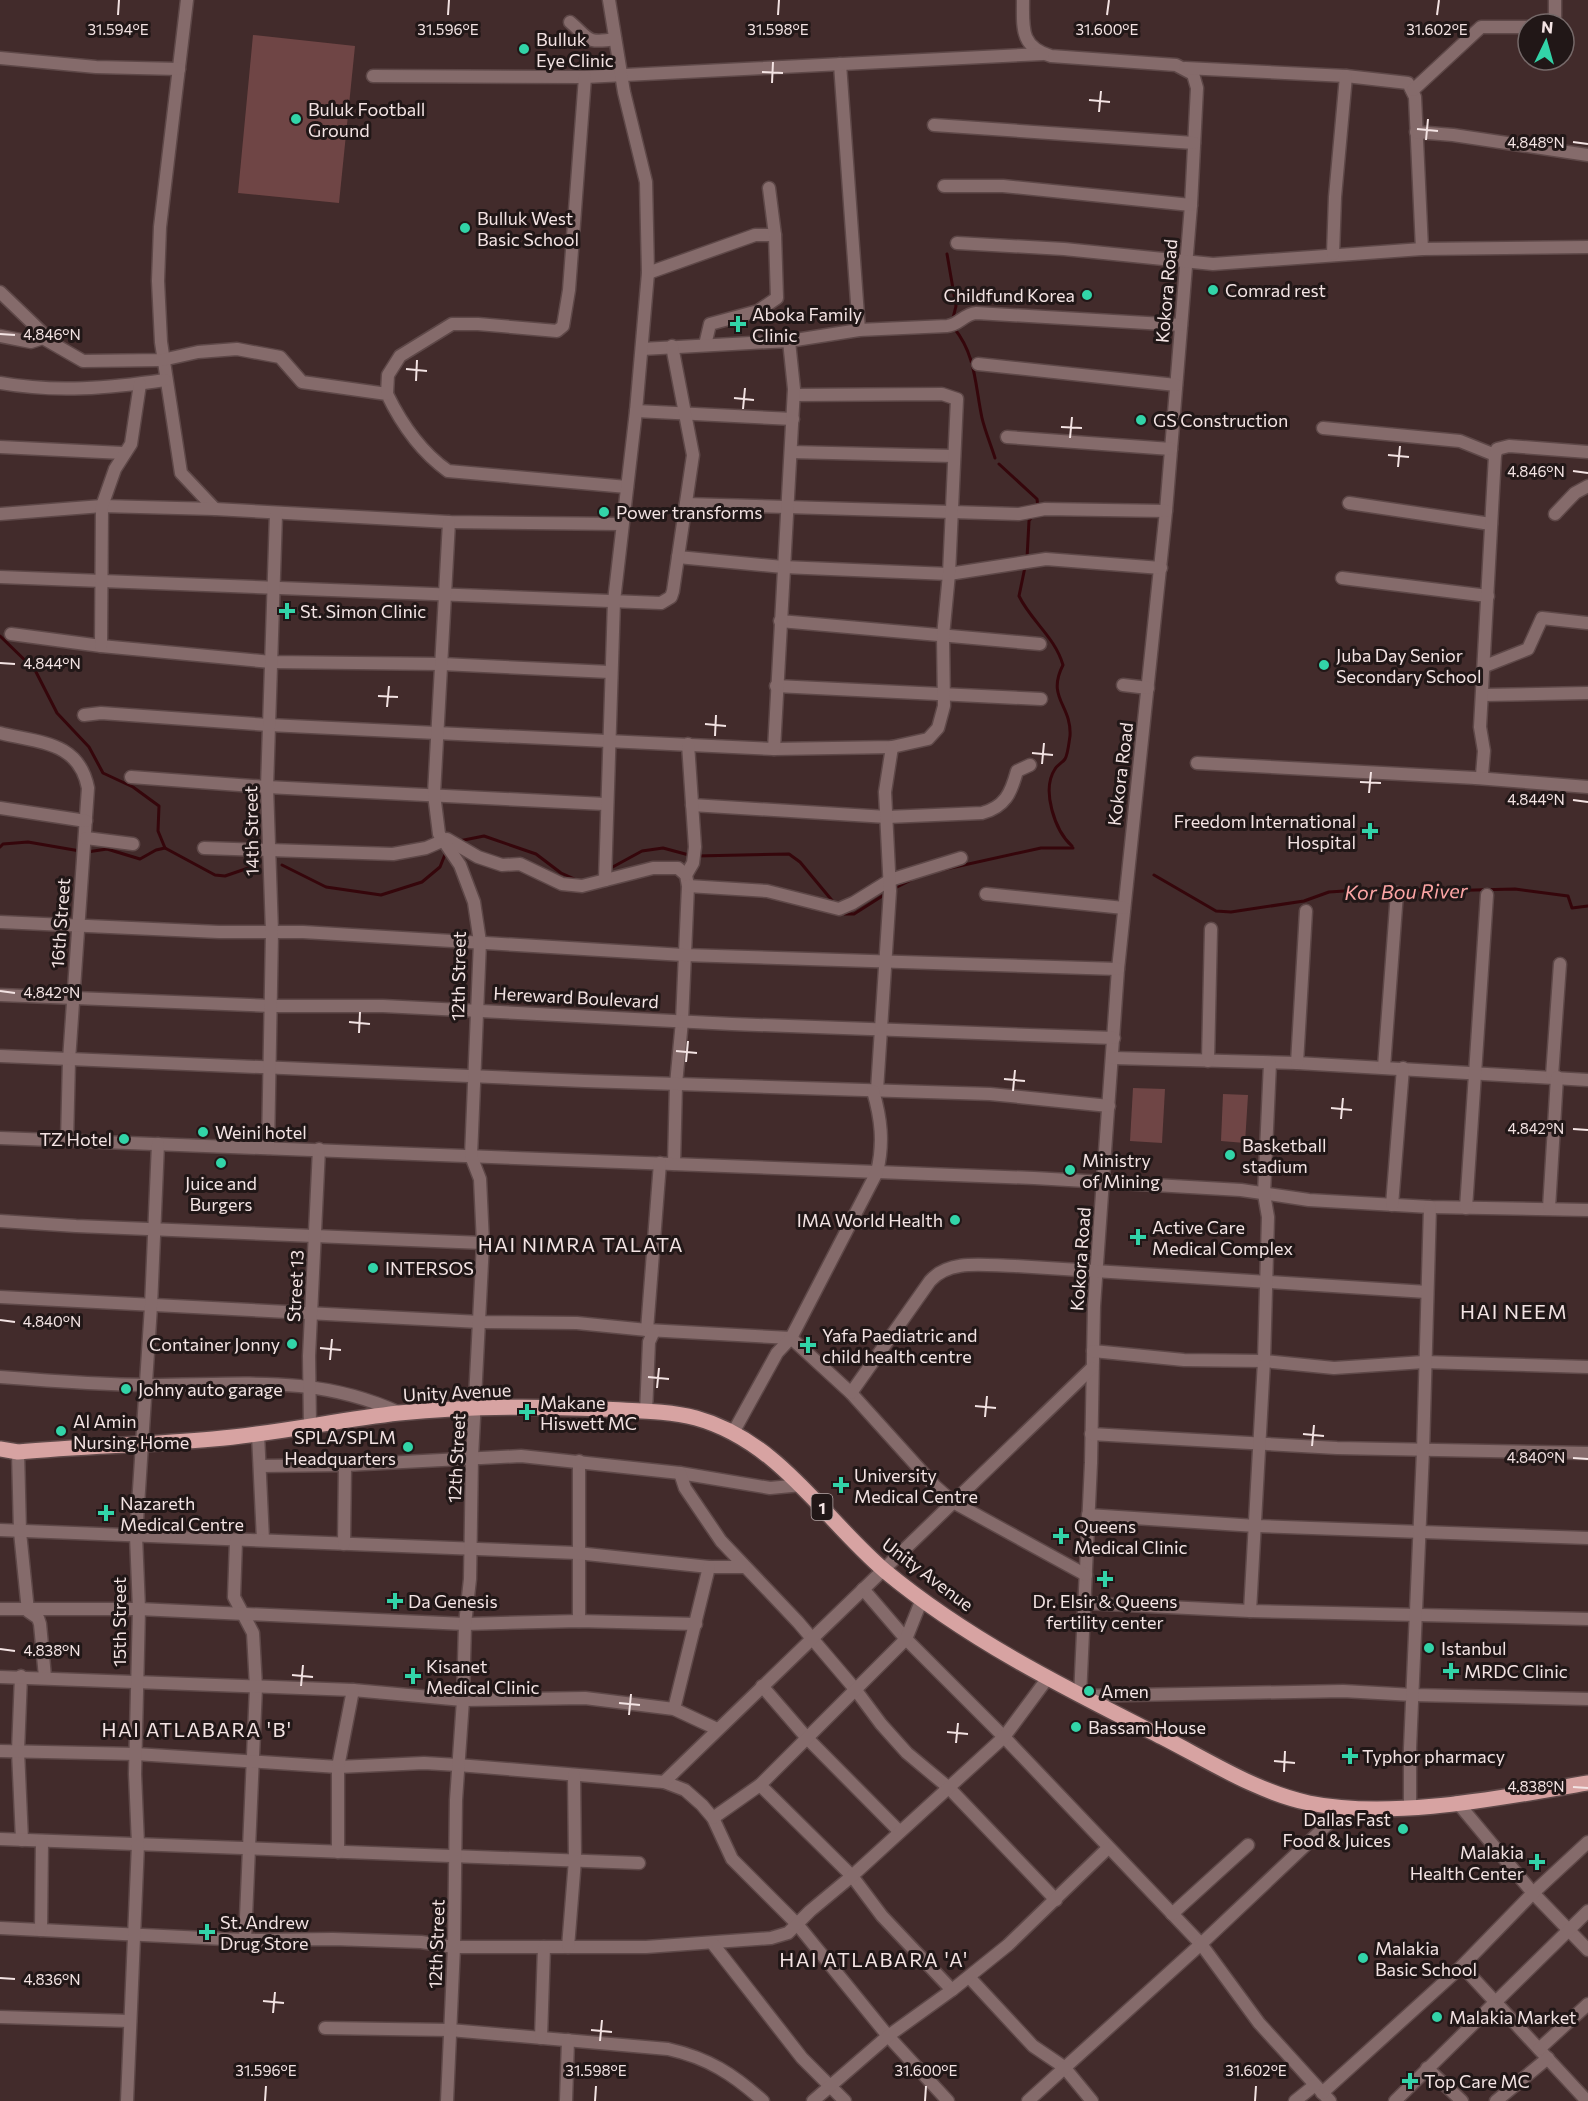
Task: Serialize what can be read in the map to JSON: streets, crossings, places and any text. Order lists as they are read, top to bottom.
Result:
{
  "streets": {
    "main road": ["Unity Avenue", "1"],
    "street": [
      "Kokora Road",
      "14th Street",
      "16th Street",
      "12th Street",
      "Hereward Boulevard",
      "Street 13",
      "15th Street"
    ]
  },
  "crossings": [
    ["Kokora Road", "Hereward Boulevard"],
    ["Kokora Road", "Unity Avenue"],
    ["14th Street", "Hereward Boulevard"],
    ["16th Street", "Hereward Boulevard"],
    ["12th Street", "Hereward Boulevard"],
    ["12th Street", "Unity Avenue"],
    ["Street 13", "Unity Avenue"],
    ["Unity Avenue", "15th Street"]
  ],
  "districts": [
    "HAI NIMRA TALATA",
    "HAI NEEM",
    "HAI ATLABARA 'B'",
    "HAI ATLABARA 'A'"
  ],
  "water": ["Kor Bou River"],
  "places": {
    "other": [
      "Bulluk Eye Clinic",
      "Buluk Football Ground",
      "Bulluk West Basic School",
      "Comrad rest",
      "Childfund Korea",
      "GS Construction",
      "Power transforms",
      "Juba Day Senior Secondary School",
      "Weini hotel",
      "TZ Hotel",
      "Basketball stadium",
      "Juice and Burgers",
      "Ministry of Mining",
      "IMA World Health",
      "INTERSOS",
      "Container Jonny",
      "Johny auto garage",
      "Al Amin Nursing Home",
      "SPLA/SPLM Headquarters",
      "Istanbul",
      "Amen",
      "Bassam House",
      "Dallas Fast Food & Juices",
      "Malakia Basic School",
      "Malakia Market"
    ],
    "health": [
      "Aboka Family Clinic",
      "St. Simon Clinic",
      "Freedom International Hospital",
      "Active Care Medical Complex",
      "Yafa Paediatric and child health centre",
      "Makane Hiswett MC",
      "University Medical Centre",
      "Nazareth Medical Centre",
      "Queens Medical Clinic",
      "Dr. Elsir & Queens fertility center",
      "Da Genesis",
      "MRDC Clinic",
      "Kisanet Medical Clinic",
      "Typhor pharmacy",
      "Malakia Health Center",
      "St. Andrew Drug Store",
      "Top Care MC"
    ]
  },
  "north": "top",
  "coordinates": [
    "31.596°E",
    "31.598°E",
    "31.600°E",
    "31.602°E",
    "31.594°E",
    "4.848°N",
    "4.846°N",
    "4.844°N",
    "4.842°N",
    "4.840°N",
    "4.838°N",
    "4.836°N"
  ]
}
